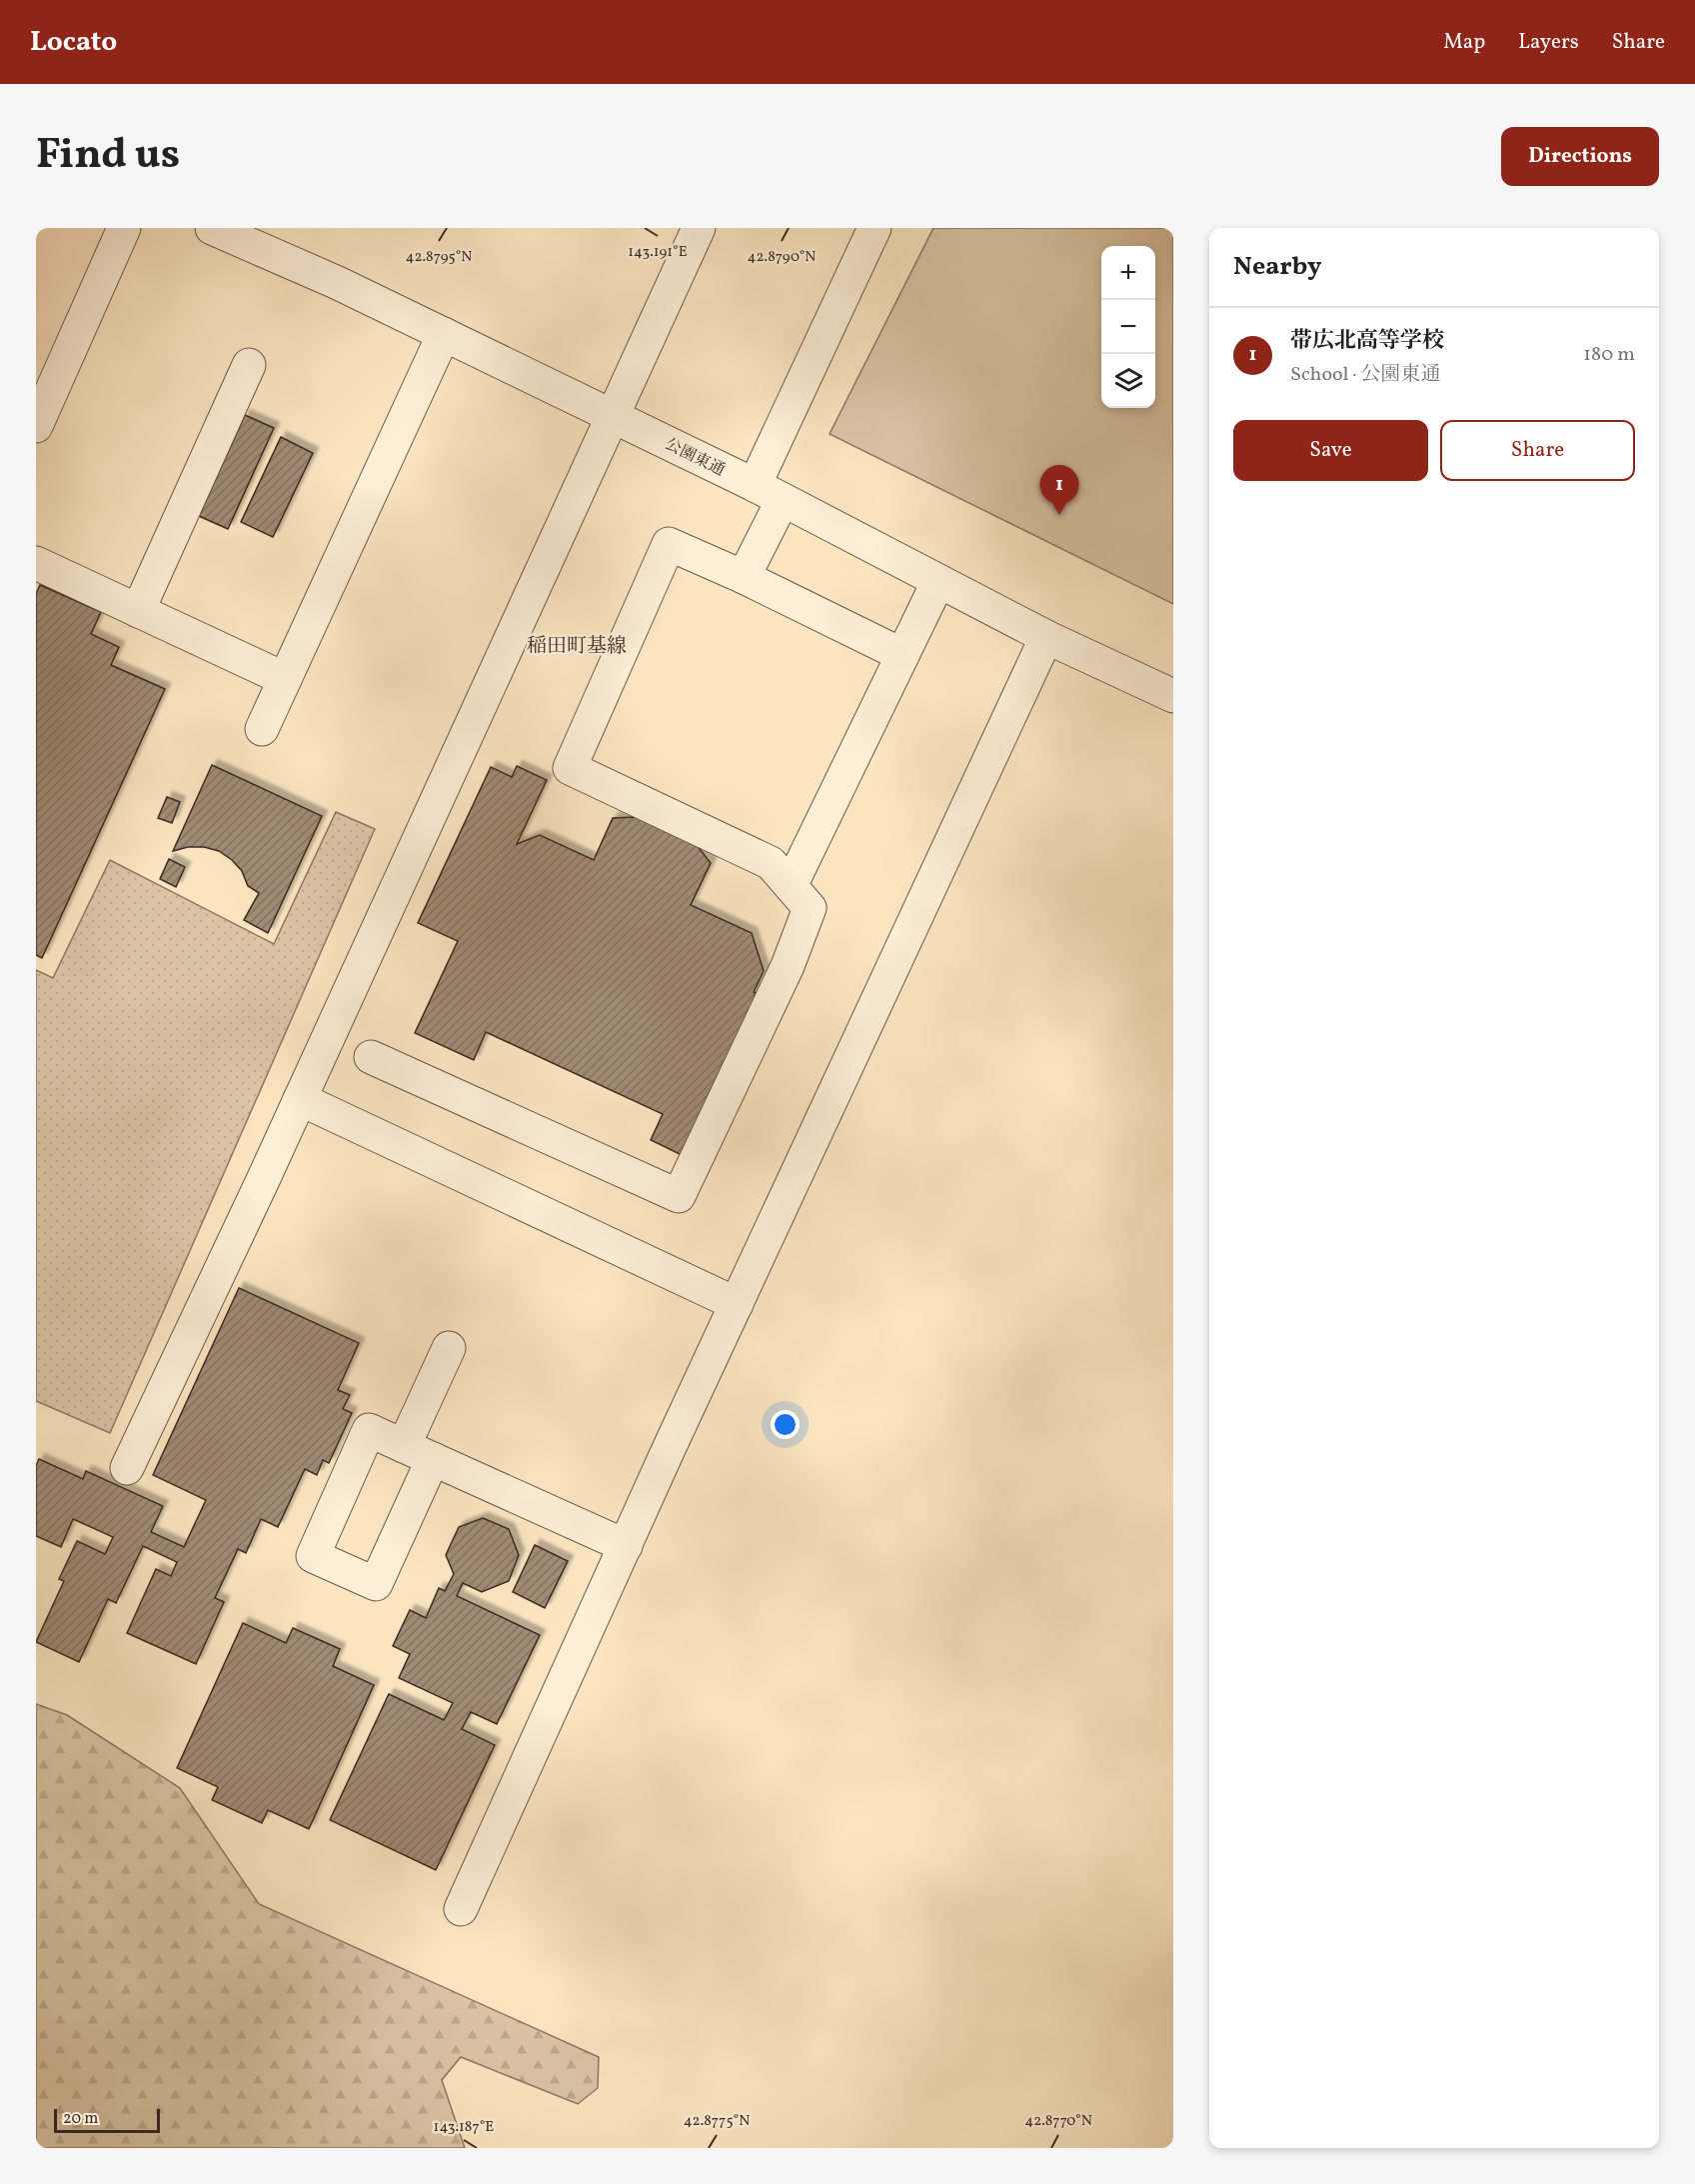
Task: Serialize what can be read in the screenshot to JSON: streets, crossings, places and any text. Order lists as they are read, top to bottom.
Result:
{
  "streets": {
    "street": ["公園東通"]
  },
  "districts": ["稲田町基線"],
  "scale_bar": "20 m",
  "page": {
    "header": "Locato",
    "nav": ["Map", "Layers", "Share"],
    "title": "Find us",
    "buttons": [
      "Directions",
      ["Save", "Share"]
    ],
    "heading": "Nearby",
    "map_buttons": ["+", "−"],
    "list": [
      {
        "mark": "1",
        "name": "帯広北高等学校",
        "note": "School · 公園東通",
        "value": "180 m"
      }
    ],
    "pins": "1",
    "scale": "20 m"
  },
  "coordinates": [
    "143.191°E",
    "42.8795°N",
    "42.8790°N",
    "42.8775°N",
    "42.8770°N",
    "143.187°E"
  ]
}
